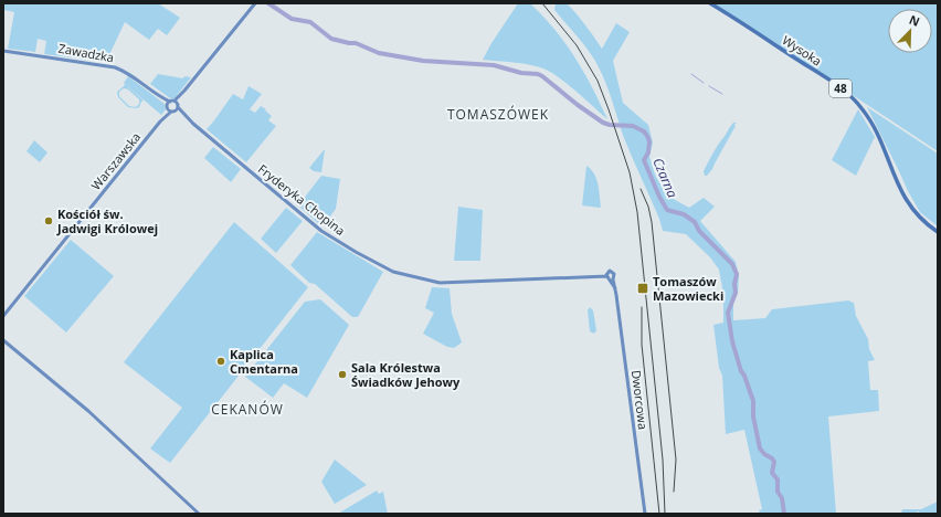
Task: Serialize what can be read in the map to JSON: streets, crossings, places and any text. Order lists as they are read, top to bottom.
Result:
{
  "streets": {
    "main road": ["Wysoka", "48"],
    "street": [
      "Zawadzka",
      "Warszawska",
      "Fryderyka Chopina",
      "Dworcowa"
    ]
  },
  "crossings": [
    ["Zawadzka", "Warszawska"],
    ["Zawadzka", "Fryderyka Chopina"],
    ["Warszawska", "Fryderyka Chopina"],
    ["Fryderyka Chopina", "Dworcowa"]
  ],
  "districts": ["TOMASZÓWEK", "CEKANÓW"],
  "water": ["Czarna"],
  "places": {
    "other": ["Kościół św. Jadwigi Królowej", "Kaplica Cmentarna", "Sala Królestwa Świadków Jehowy"],
    "transit": ["Tomaszów Mazowiecki"]
  },
  "north": "top right"
}
